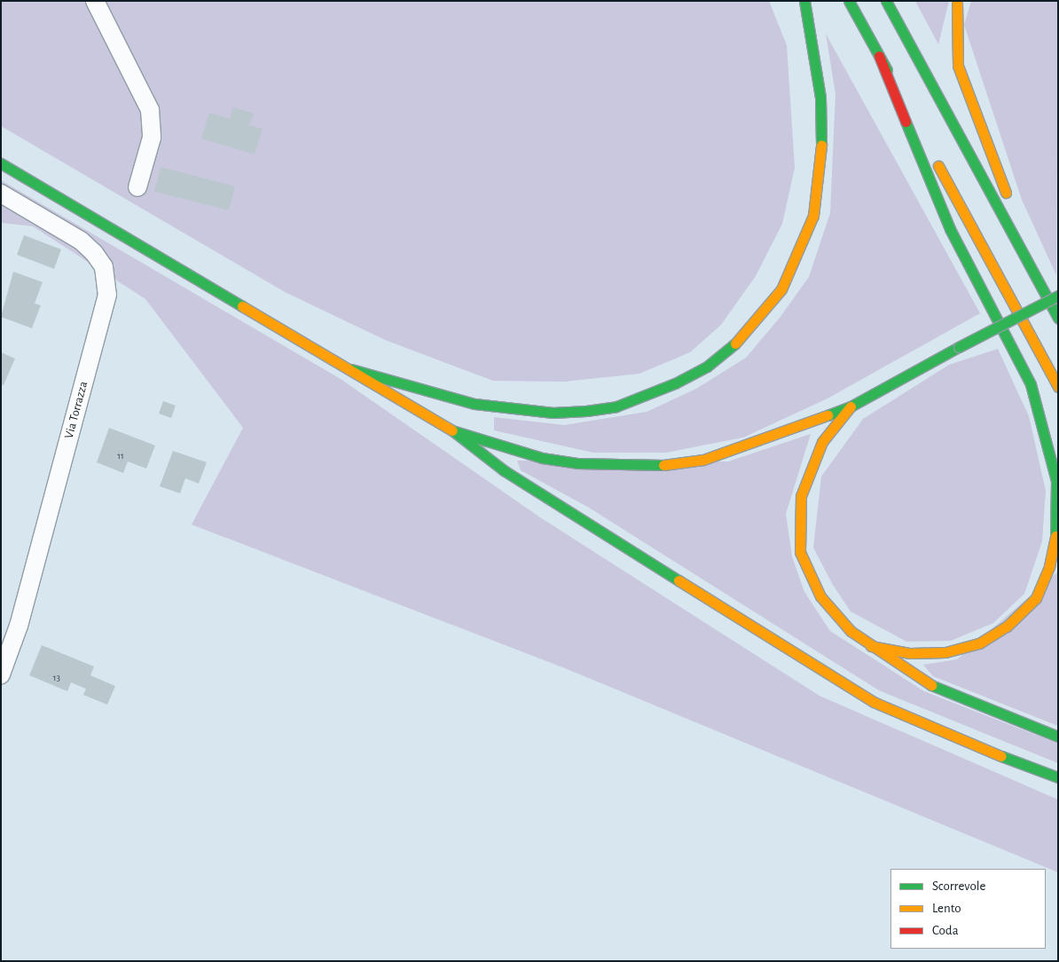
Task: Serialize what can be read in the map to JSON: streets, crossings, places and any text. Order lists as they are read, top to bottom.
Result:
{
  "streets": {
    "street": ["Via Torrazza"]
  },
  "house_numbers": ["11", "13"],
  "legend": ["Scorrevole", "Lento", "Coda"]
}
